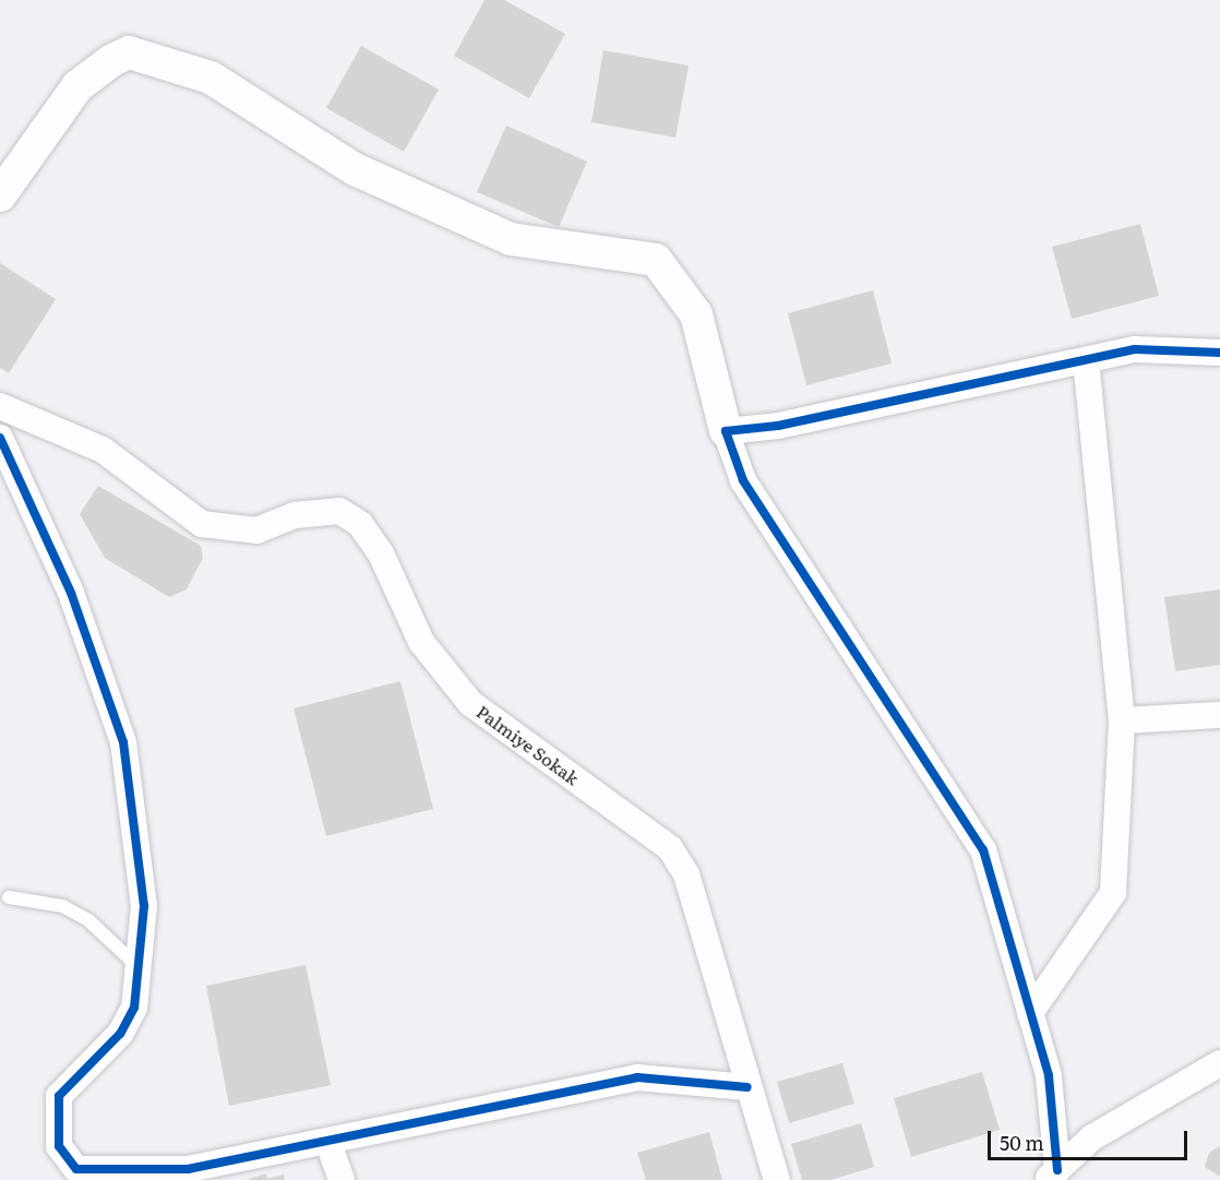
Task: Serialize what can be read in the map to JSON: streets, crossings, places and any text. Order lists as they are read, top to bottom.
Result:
{
  "streets": {
    "street": ["Palmiye Sokak"]
  },
  "scale_bar": "50 m"
}
